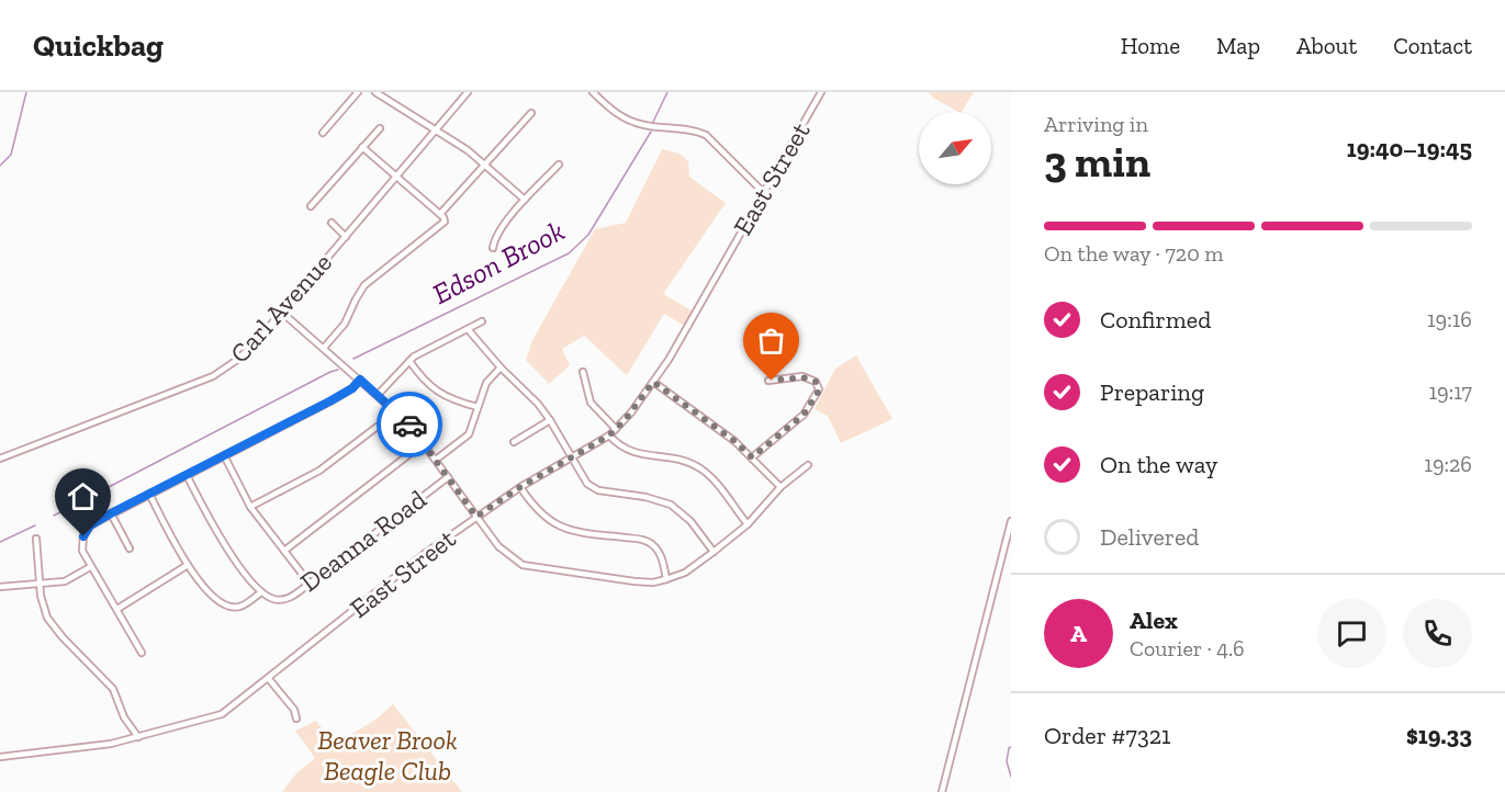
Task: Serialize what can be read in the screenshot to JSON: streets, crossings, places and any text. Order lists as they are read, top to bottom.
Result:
{
  "streets": {
    "street": ["East Street", "Carl Avenue", "Deanna Road"]
  },
  "water": ["Edson Brook"],
  "parks": ["Beaver Brook Beagle Club"],
  "north": "top right",
  "page": {
    "header": "Quickbag",
    "nav": [
      "Home",
      "Map",
      "About",
      "Contact"
    ],
    "heading": ["3 min", "Arriving in", "19:40–19:45"],
    "panel": [
      "Alex",
      "Courier · 4.6",
      "Order #7321",
      "$19.33"
    ],
    "bar": "On the way · 720 m",
    "list": [
      ["Confirmed", "19:16"],
      ["Preparing", "19:17"],
      ["On the way", "19:26"],
      "Delivered"
    ],
    "round": "A"
  }
}
